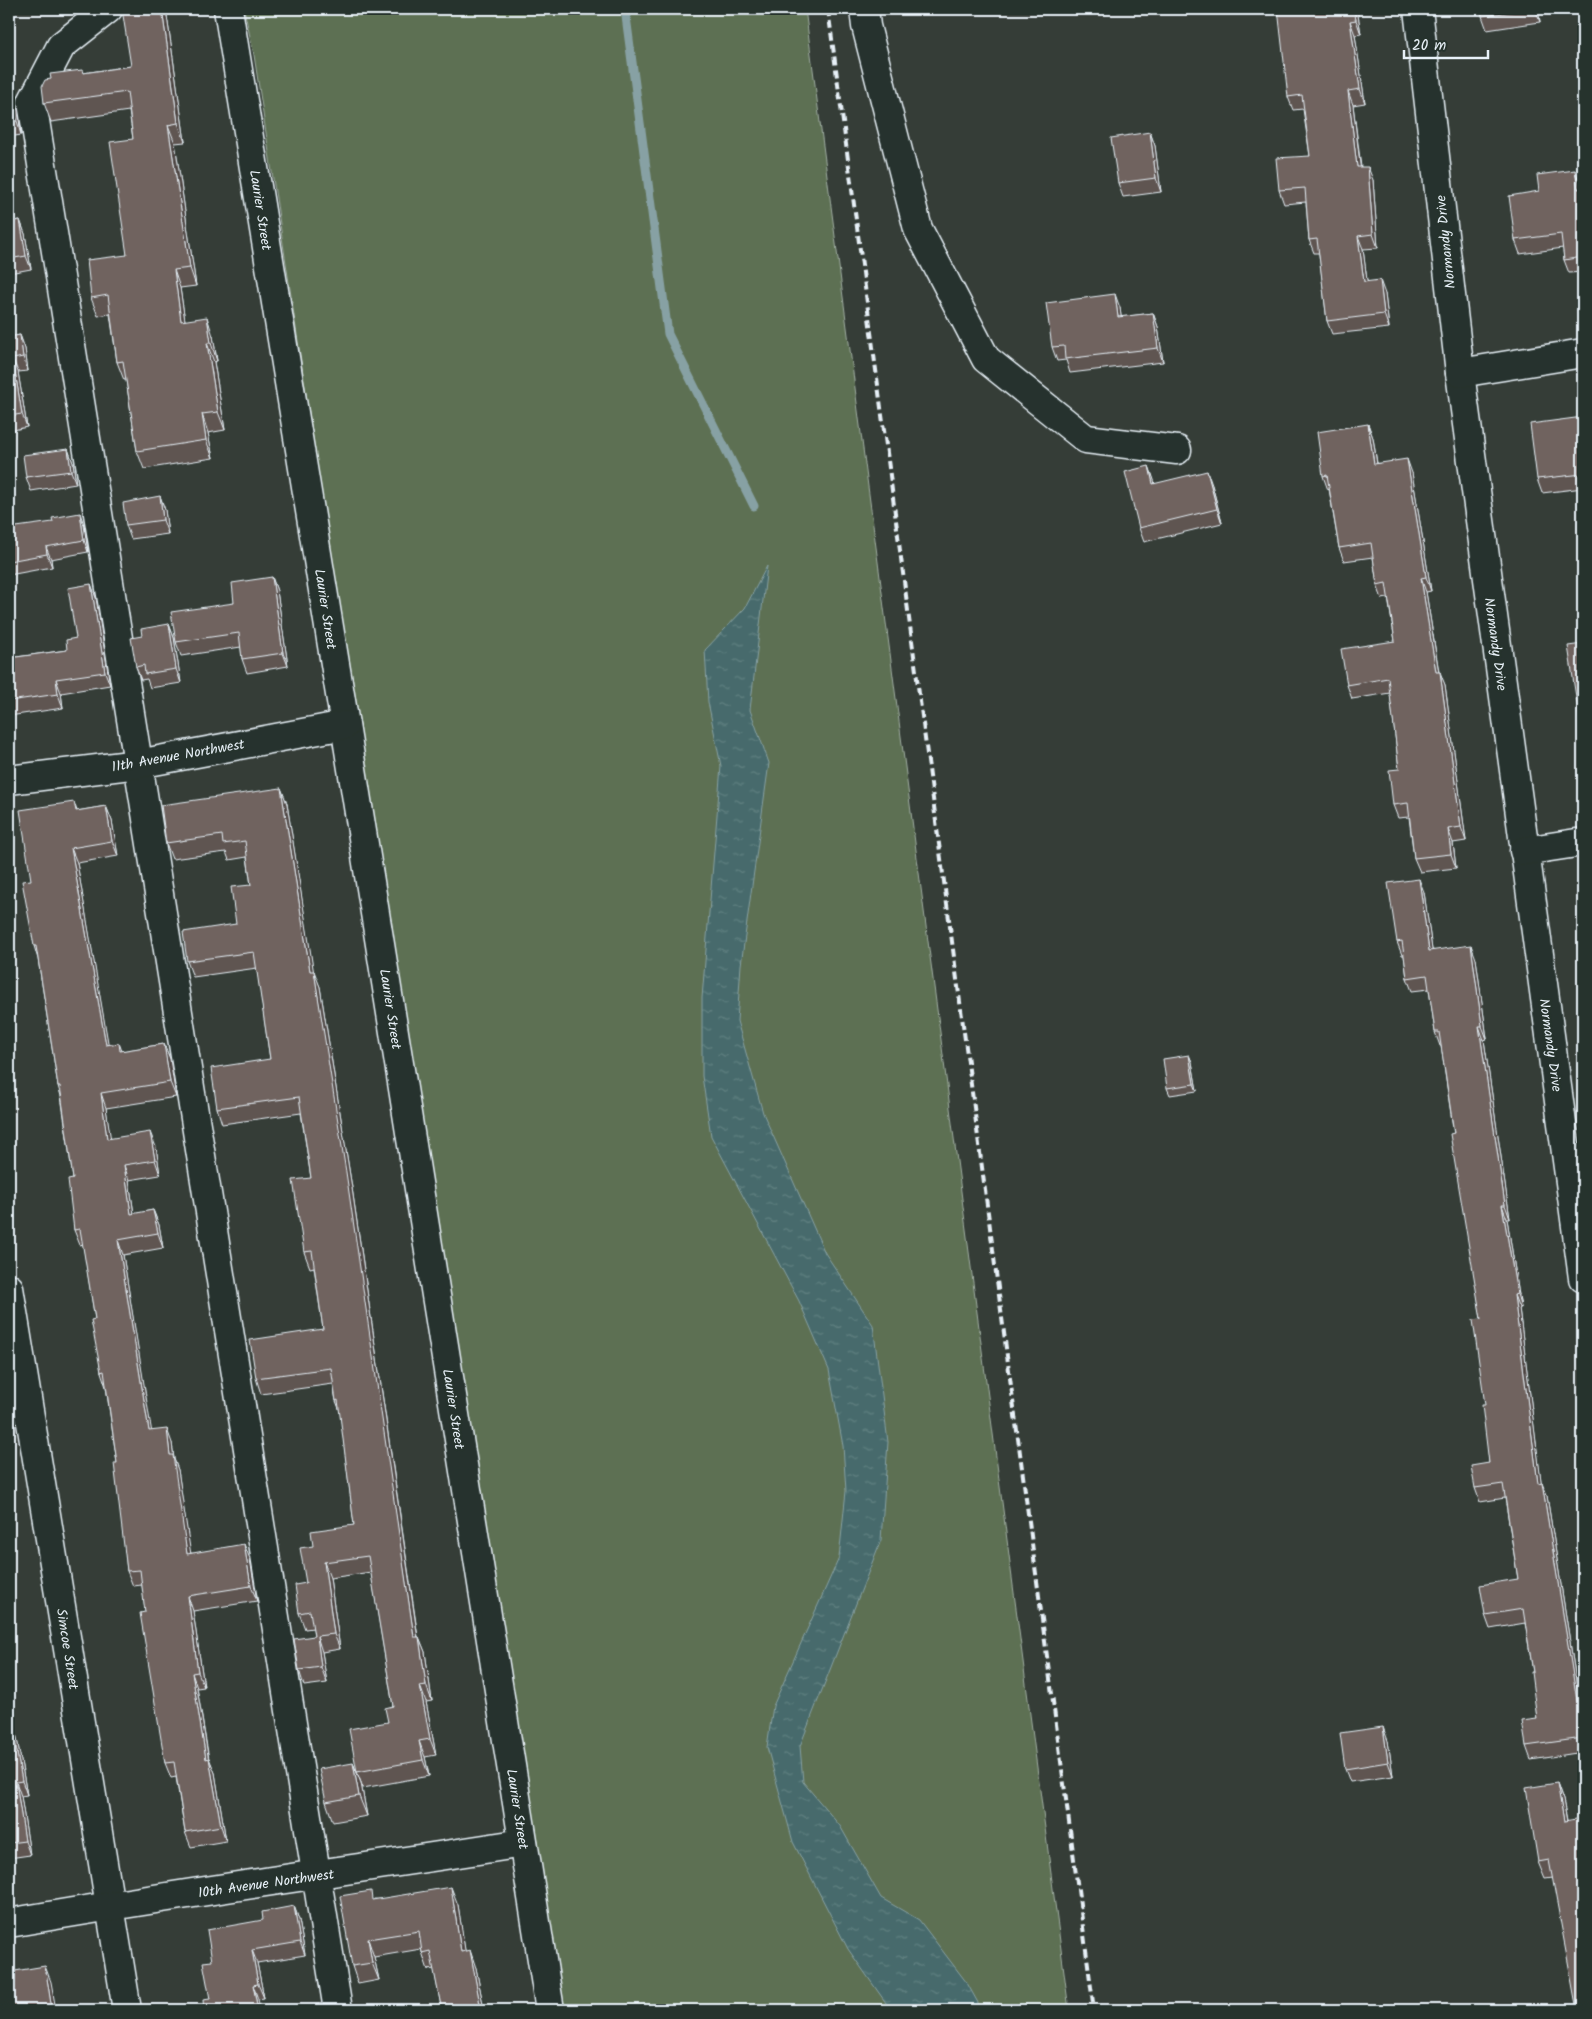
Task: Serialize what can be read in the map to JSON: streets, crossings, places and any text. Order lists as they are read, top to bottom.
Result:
{
  "streets": {
    "street": [
      "Laurier Street",
      "Normandy Drive",
      "11th Avenue Northwest",
      "Simcoe Street",
      "10th Avenue Northwest"
    ]
  },
  "crossings": [
    ["Laurier Street", "11th Avenue Northwest"],
    ["Laurier Street", "10th Avenue Northwest"],
    ["Simcoe Street", "10th Avenue Northwest"]
  ],
  "scale_bar": "20 m"
}
